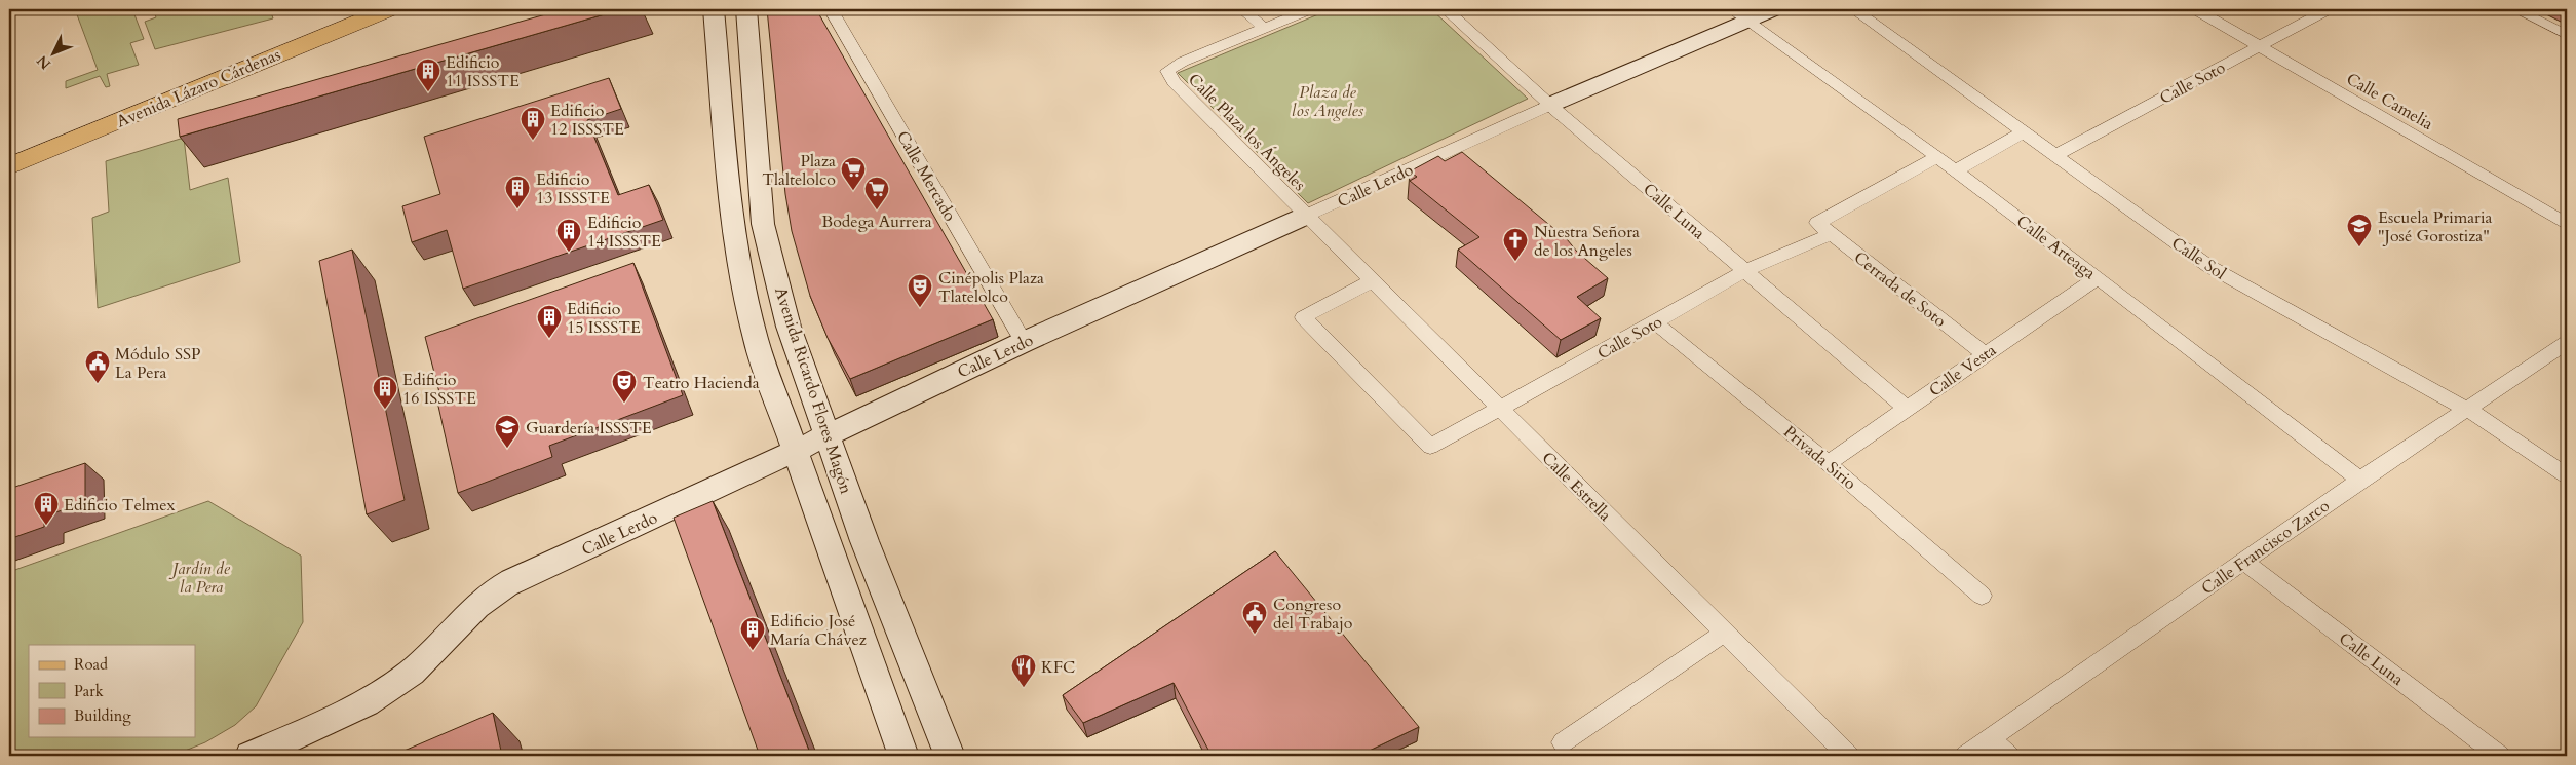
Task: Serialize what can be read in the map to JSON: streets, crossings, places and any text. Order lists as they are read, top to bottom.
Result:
{
  "streets": {
    "main road": ["Avenida Lázaro Cárdenas", "Calle Lerdo", "Avenida Ricardo Flores Magón"],
    "street": [
      "Calle Soto",
      "Calle Camelia",
      "Calle Plaza los Ángeles",
      "Calle Mercado",
      "Calle Luna",
      "Calle Arteaga",
      "Calle Sol",
      "Cerrada de Soto",
      "Calle Vesta",
      "Privada Sirio",
      "Calle Estrella",
      "Calle Francisco Zarco"
    ]
  },
  "crossings": [
    ["Calle Soto", "Calle Camelia"],
    ["Calle Soto", "Calle Luna"],
    ["Calle Soto", "Calle Arteaga"],
    ["Calle Soto", "Calle Sol"],
    ["Calle Soto", "Cerrada de Soto"],
    ["Calle Soto", "Privada Sirio"],
    ["Calle Soto", "Calle Estrella"],
    ["Calle Plaza los Ángeles", "Calle Lerdo"],
    ["Calle Plaza los Ángeles", "Calle Estrella"],
    ["Calle Mercado", "Calle Lerdo"],
    ["Calle Lerdo", "Calle Luna"],
    ["Calle Lerdo", "Calle Arteaga"],
    ["Calle Lerdo", "Avenida Ricardo Flores Magón"],
    ["Calle Lerdo", "Calle Estrella"],
    ["Calle Luna", "Calle Vesta"],
    ["Calle Luna", "Calle Francisco Zarco"],
    ["Calle Arteaga", "Calle Vesta"],
    ["Calle Arteaga", "Calle Francisco Zarco"],
    ["Calle Sol", "Calle Francisco Zarco"],
    ["Cerrada de Soto", "Calle Vesta"],
    ["Calle Vesta", "Privada Sirio"]
  ],
  "parks": ["Plaza de los Angeles", "Jardín de la Pera"],
  "places": {
    "building": [
      "Edificio 11 ISSSTE",
      "Edificio 12 ISSSTE",
      "Edificio 13 ISSSTE",
      "Edificio 14 ISSSTE",
      "Edificio 15 ISSSTE",
      "Edificio 16 ISSSTE",
      "Edificio Telmex",
      "Edificio José María Chávez"
    ],
    "supermarket": ["Plaza Tlaltelolco", "Bodega Aurrera"],
    "school or university": ["Escuela Primaria \"José Gorostiza\"", "Guardería ISSSTE"],
    "church": ["Nuestra Señora de los Angeles"],
    "theatre": ["Cinépolis Plaza Tlatelolco", "Teatro Hacienda"],
    "public building": ["Módulo SSP La Pera", "Congreso del Trabajo"],
    "restaurant": ["KFC"]
  },
  "legend": ["Road", "Park", "Building"],
  "north": "bottom left"
}
